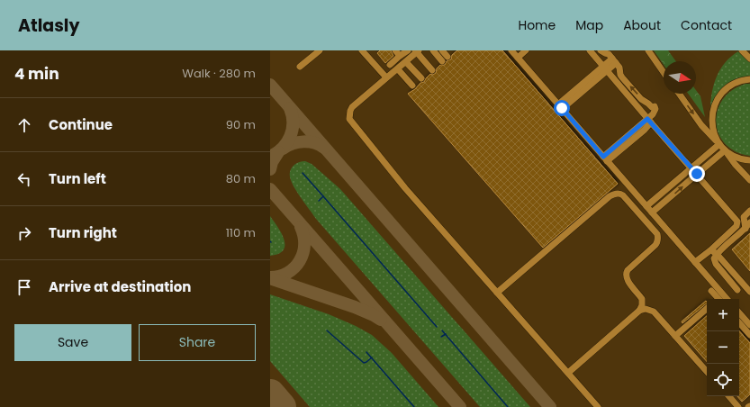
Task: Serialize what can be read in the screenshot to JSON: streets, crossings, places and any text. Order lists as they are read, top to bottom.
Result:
{
  "north": "right",
  "page": {
    "header": "Atlasly",
    "nav": [
      "Home",
      "Map",
      "About",
      "Contact"
    ],
    "heading": ["4 min", "Walk · 280 m"],
    "list": [
      ["Continue", "90 m"],
      ["Turn left", "80 m"],
      ["Turn right", "110 m"],
      "Arrive at destination"
    ],
    "map_buttons": ["+", "−"],
    "buttons": ["Save", "Share"]
  }
}
